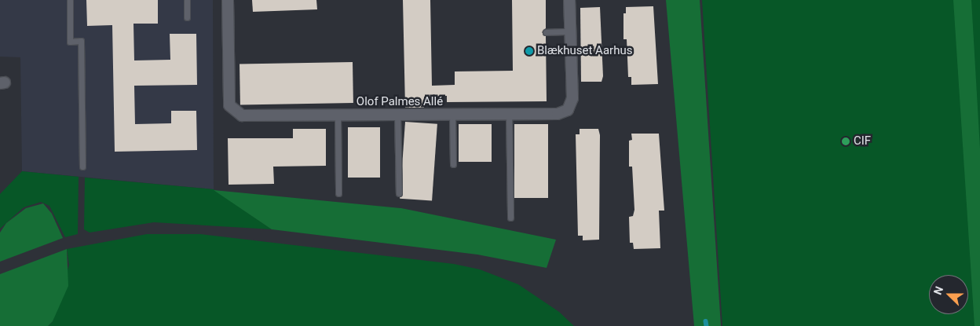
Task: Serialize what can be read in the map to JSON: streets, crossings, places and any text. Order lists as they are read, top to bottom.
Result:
{
  "streets": {
    "street": ["Olof Palmes Allé"]
  },
  "places": ["Blækhuset Aarhus", "CIF"],
  "north": "left"
}
